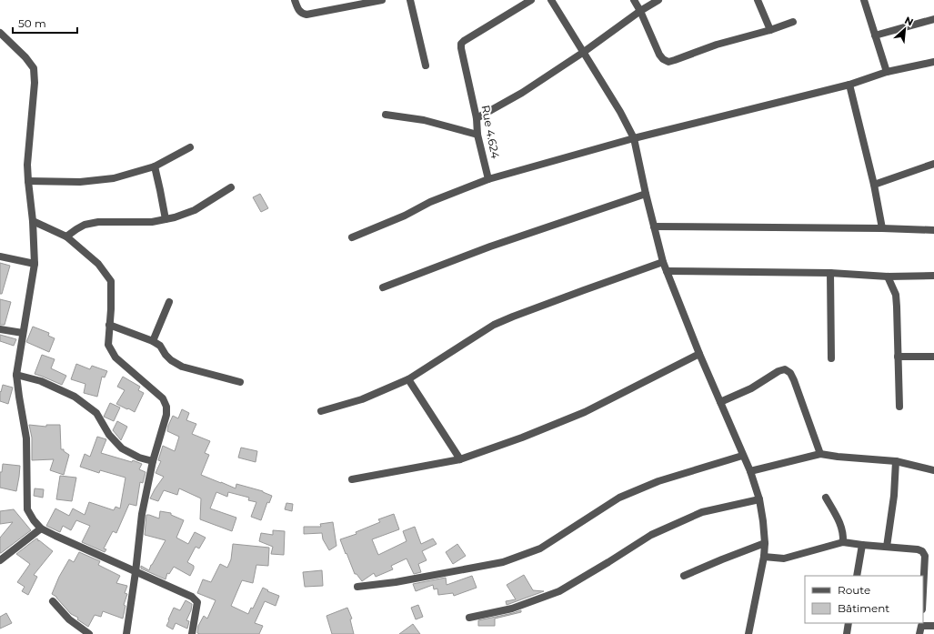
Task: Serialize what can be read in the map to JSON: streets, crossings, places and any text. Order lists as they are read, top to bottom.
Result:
{
  "streets": {
    "street": ["Rue 4.624"]
  },
  "legend": ["Route", "Bâtiment"],
  "scale_bar": "50 m",
  "north": "top right"
}
